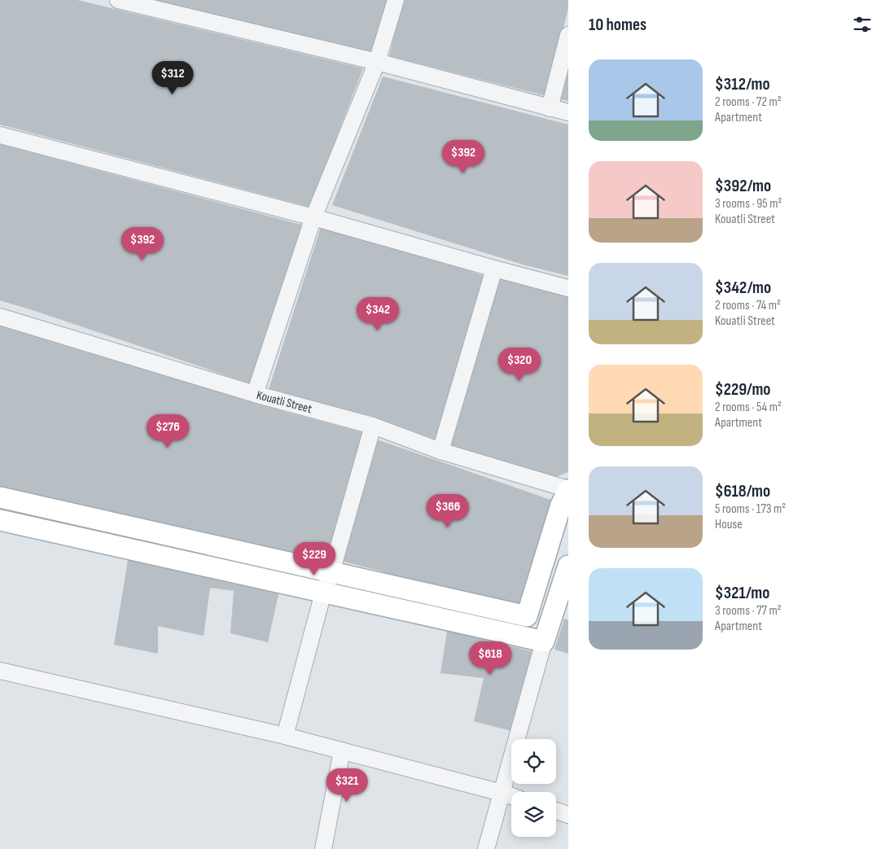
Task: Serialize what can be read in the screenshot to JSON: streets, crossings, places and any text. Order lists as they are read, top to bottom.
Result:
{
  "streets": {
    "street": ["Kouatli Street"]
  },
  "page": {
    "heading": "10 homes",
    "list": [
      {
        "name": "$312/mo",
        "note": "2 rooms · 72 m² · Apartment"
      },
      {
        "name": "$392/mo",
        "note": "3 rooms · 95 m² · Kouatli Street"
      },
      {
        "name": "$342/mo",
        "note": "2 rooms · 74 m² · Kouatli Street"
      },
      {
        "name": "$229/mo",
        "note": "2 rooms · 54 m² · Apartment"
      },
      {
        "name": "$618/mo",
        "note": "5 rooms · 173 m² · House"
      },
      {
        "name": "$321/mo",
        "note": "3 rooms · 77 m² · Apartment"
      }
    ],
    "price": [
      "$312",
      "$392",
      "$392",
      "$342",
      "$320",
      "$276",
      "$366",
      "$229",
      "$618",
      "$321"
    ]
  }
}
